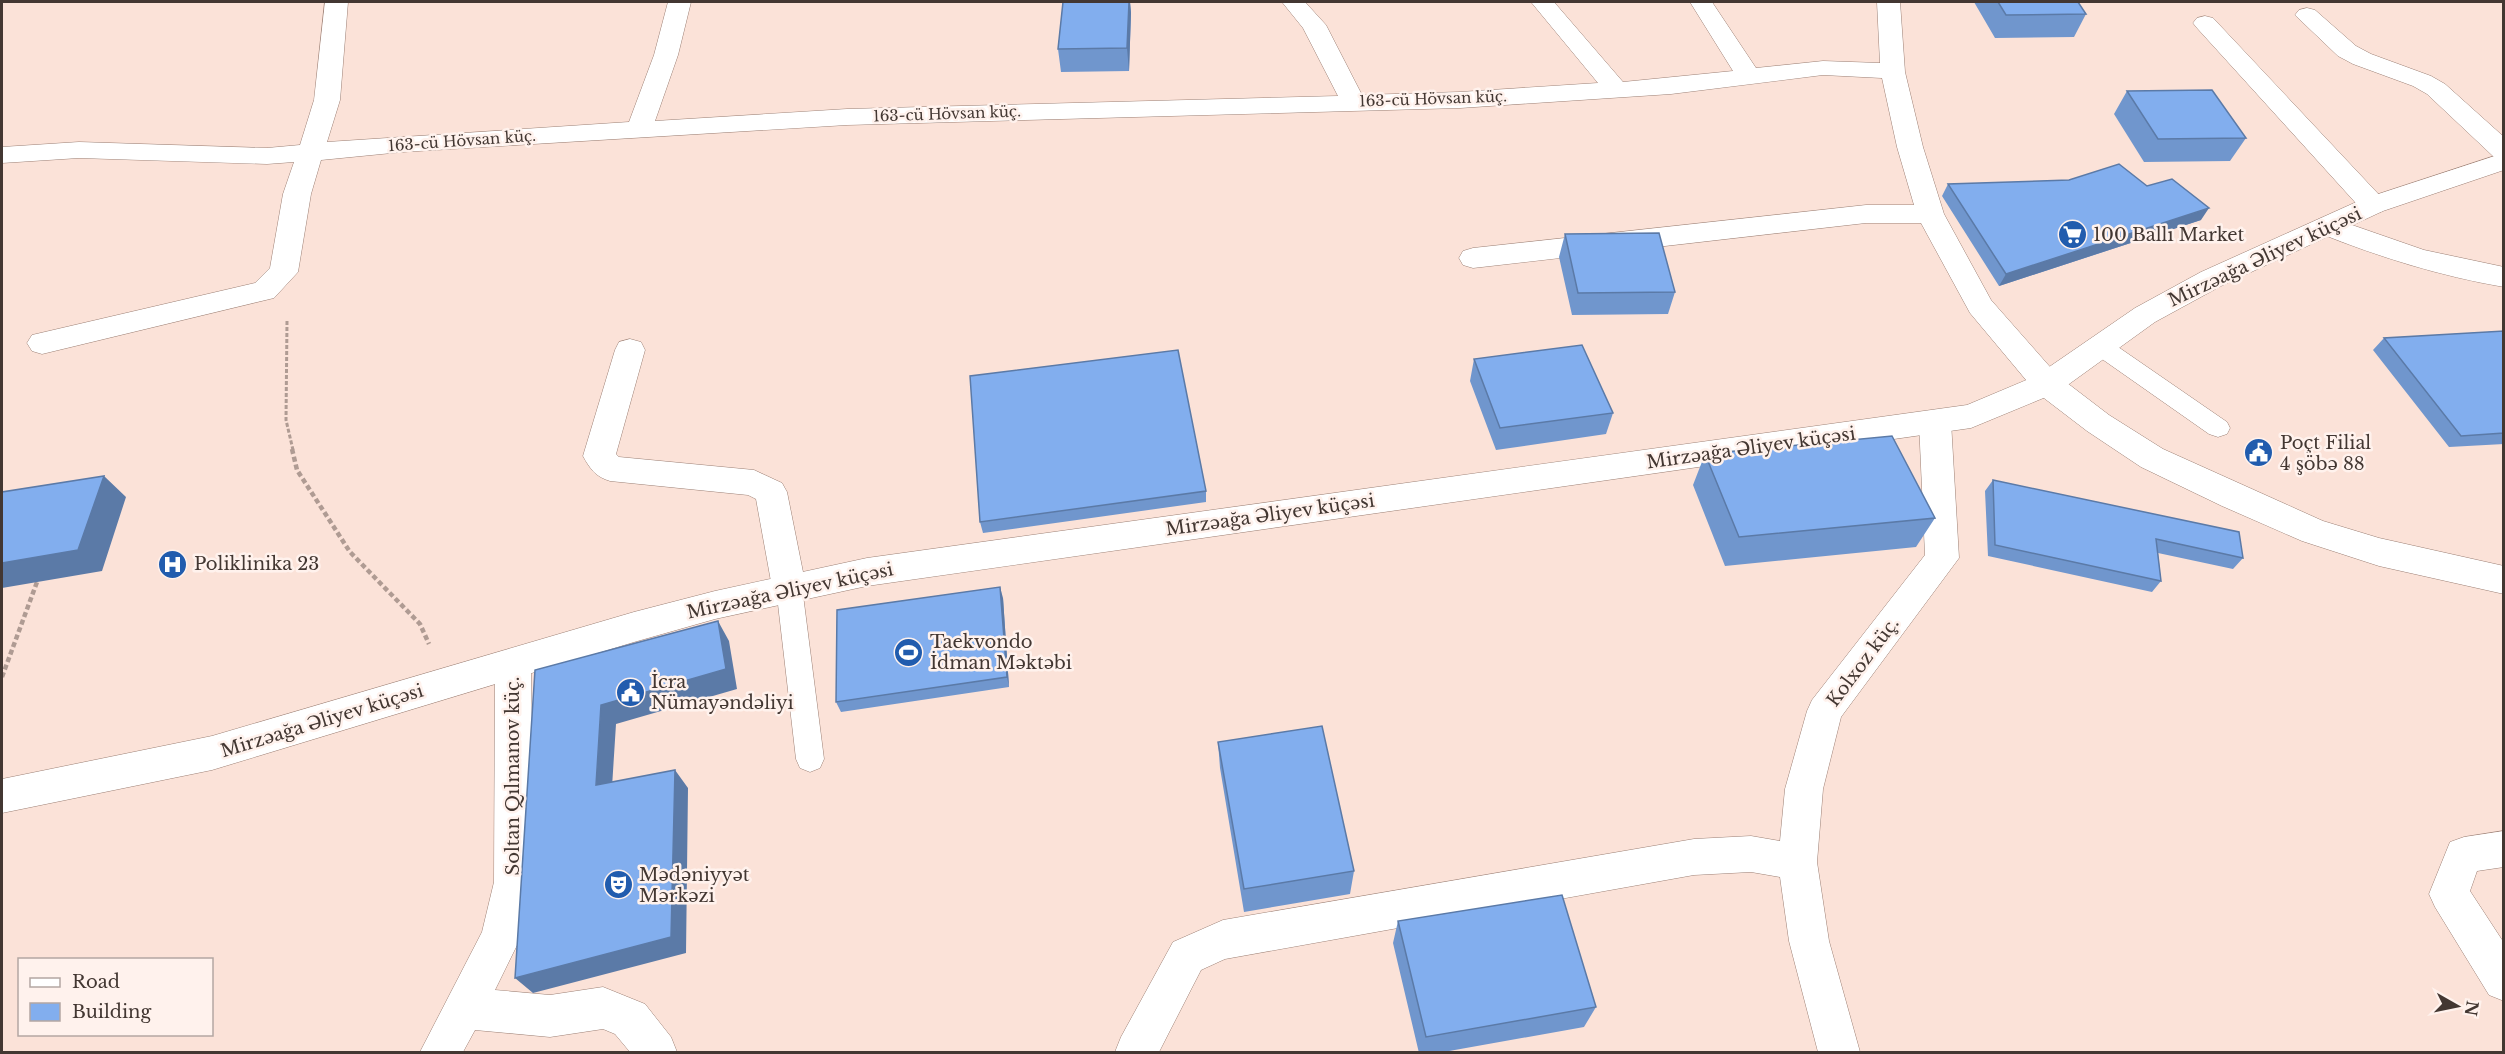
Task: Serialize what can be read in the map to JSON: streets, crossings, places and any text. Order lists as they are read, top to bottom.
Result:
{
  "streets": {
    "street": [
      "163-cü Hövsan küç.",
      "Mirzəağa Əliyev küçəsi",
      "Kolxoz küç.",
      "Soltan Qılmanov küç."
    ]
  },
  "crossings": [
    ["Mirzəağa Əliyev küçəsi", "Kolxoz küç."],
    ["Mirzəağa Əliyev küçəsi", "Soltan Qılmanov küç."]
  ],
  "places": {
    "supermarket": ["100 Ballı Market"],
    "public building": ["Poçt Filial 4 şöbə 88", "İcra Nümayəndəliyi"],
    "hospital": ["Poliklinika 23"],
    "sports": ["Taekvondo İdman Məktəbi"],
    "theatre": ["Mədəniyyət Mərkəzi"]
  },
  "legend": ["Road", "Building"],
  "north": "right"
}
